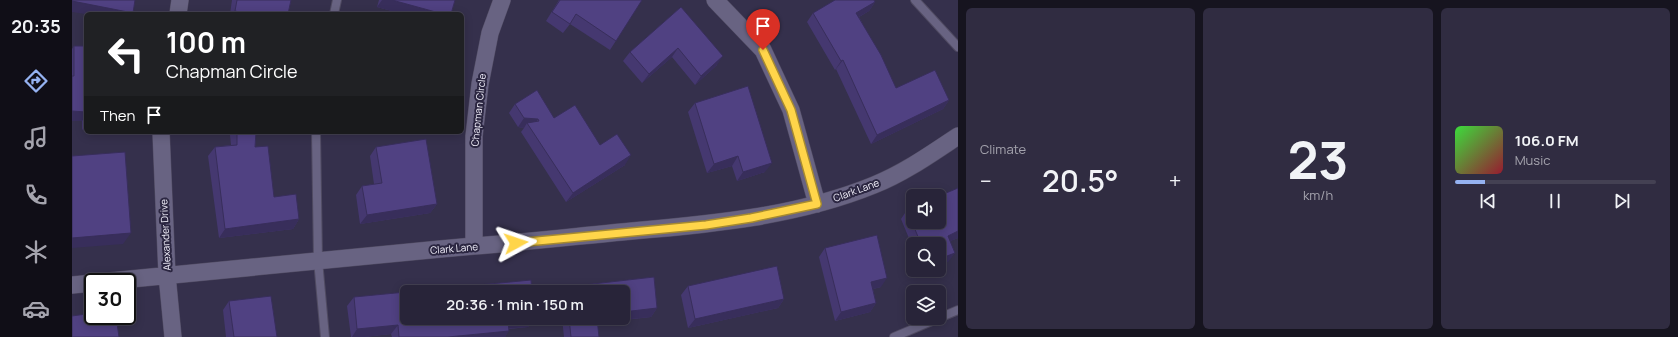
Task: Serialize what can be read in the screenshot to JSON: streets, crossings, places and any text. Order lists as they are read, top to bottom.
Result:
{
  "streets": {
    "street": ["Chapman Circle", "Clark Lane", "Alexander Drive"]
  },
  "crossings": [
    ["Chapman Circle", "Clark Lane"],
    ["Clark Lane", "Alexander Drive"]
  ],
  "page": {
    "tabs": "20:35",
    "tile": [
      "Climate",
      ["23", "km/h"]
    ],
    "turn": ["100 m", "Chapman Circle"],
    "then": "Then",
    "song": ["106.0 FM", "Music"],
    "heat": ["−", "20.5°", "+"],
    "limit": "30",
    "trip": "20:36 · 1 min · 150 m"
  }
}
